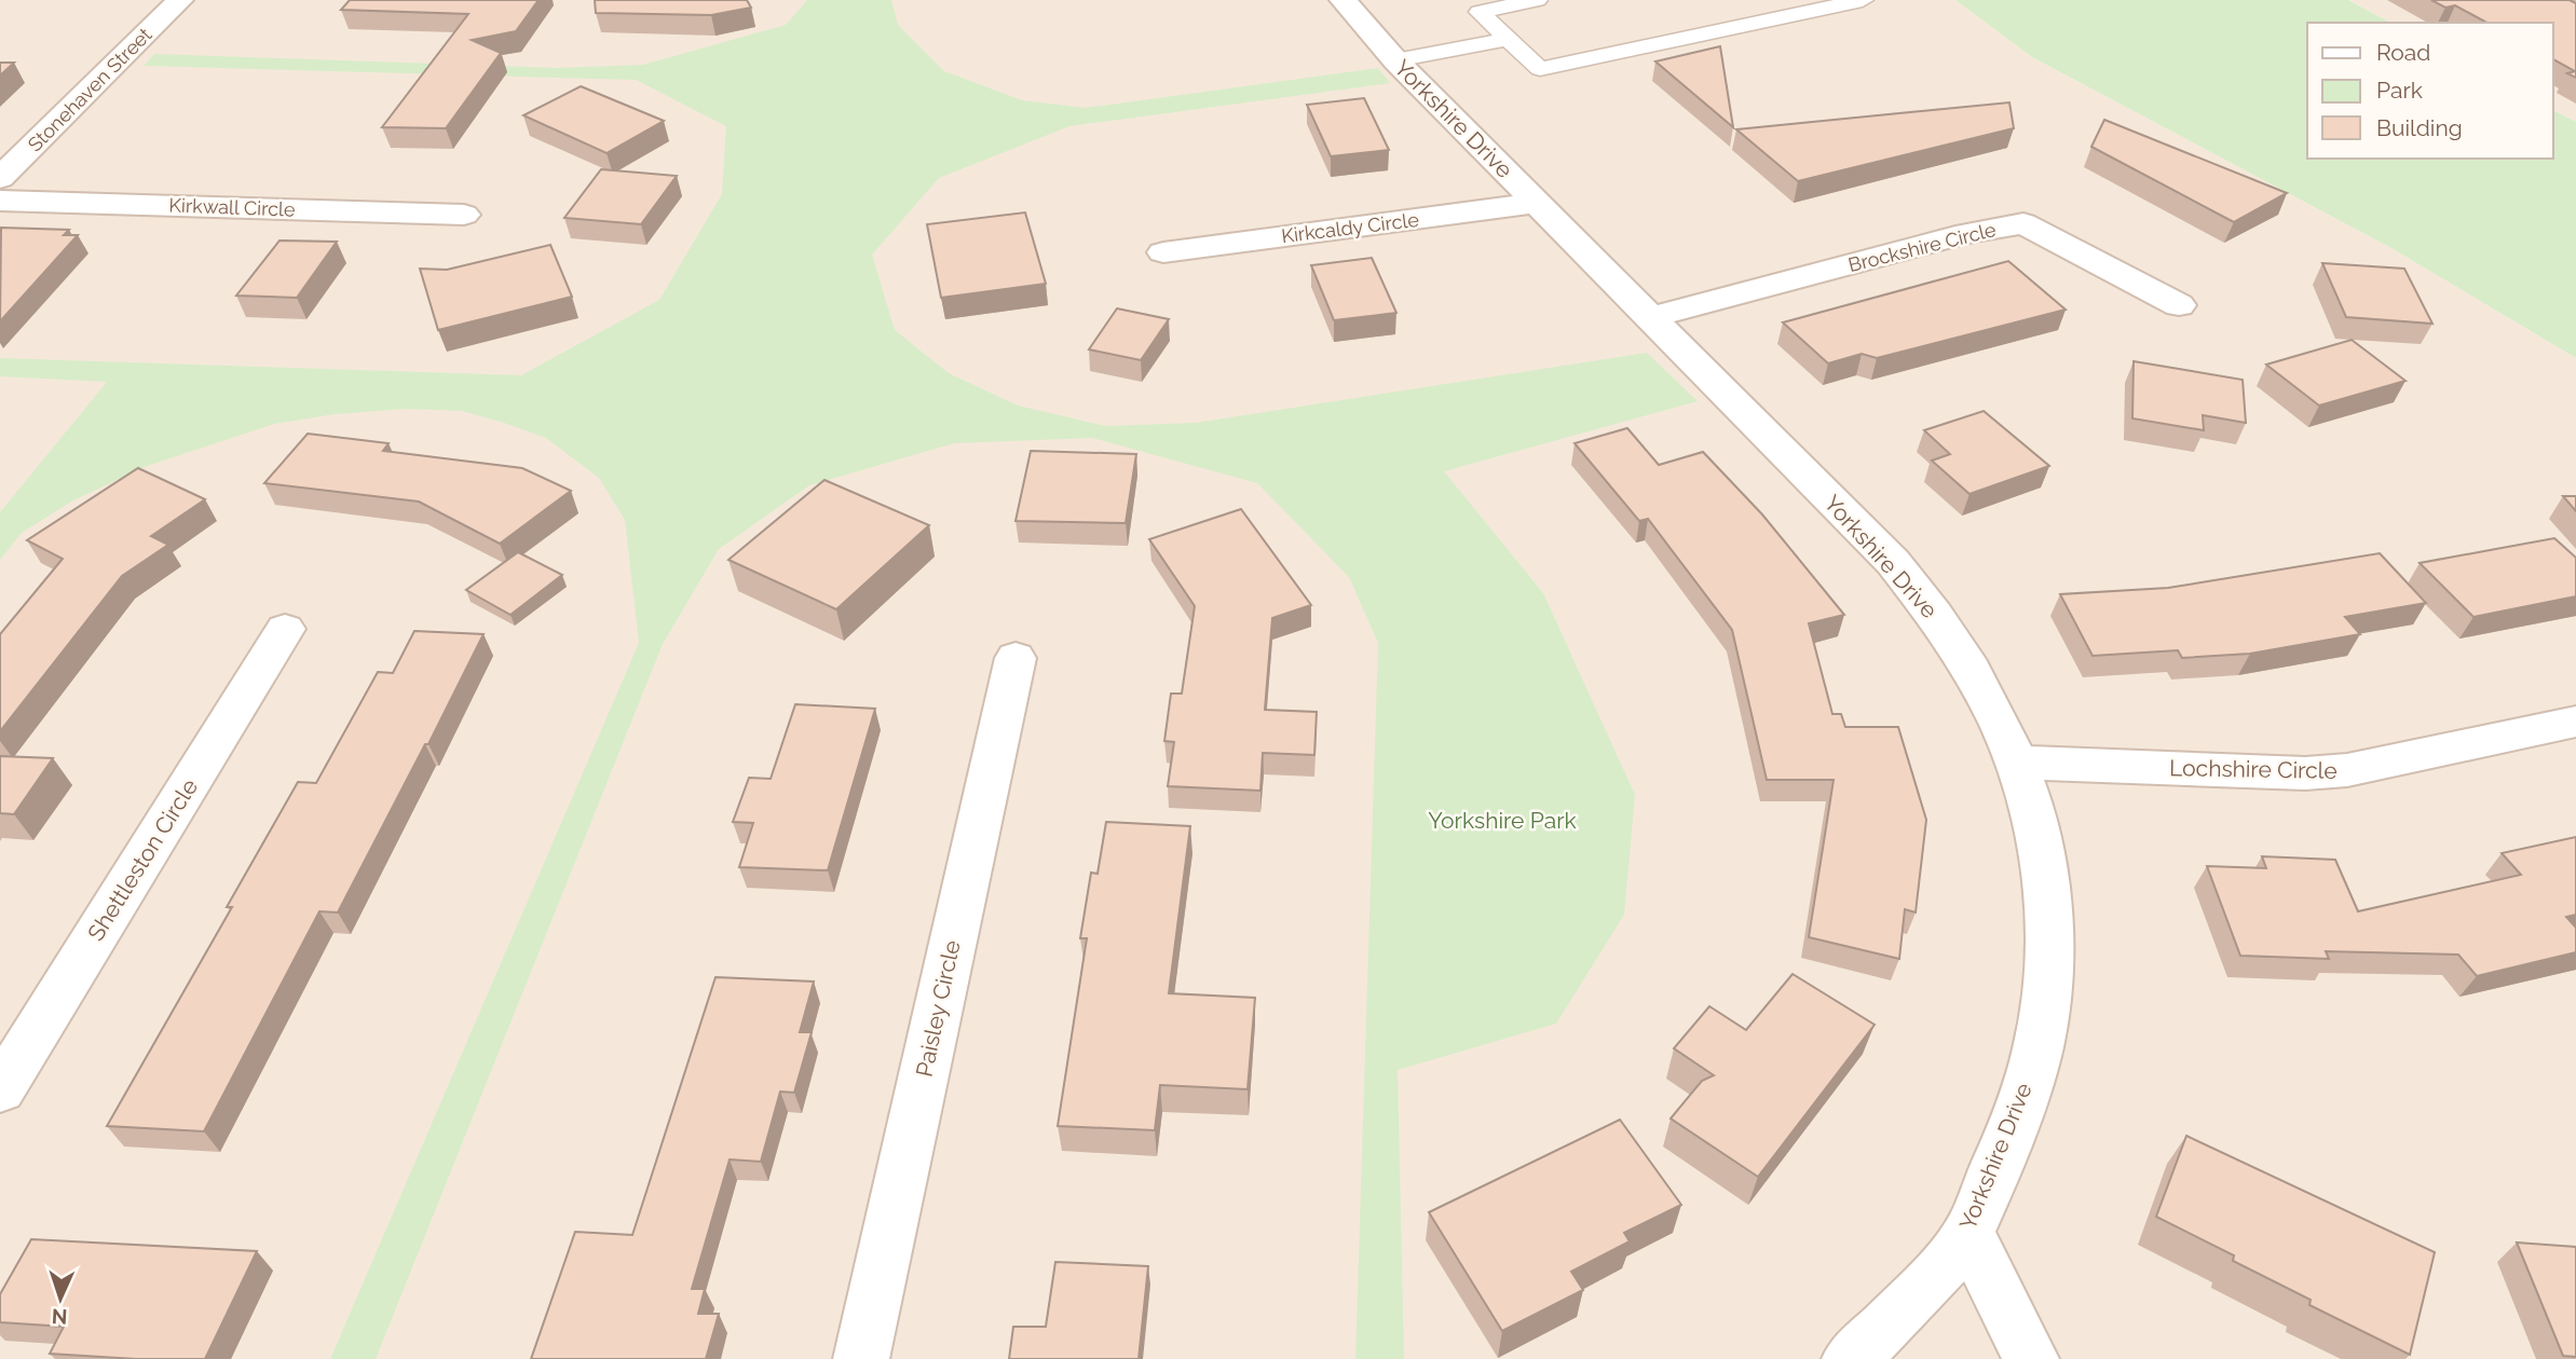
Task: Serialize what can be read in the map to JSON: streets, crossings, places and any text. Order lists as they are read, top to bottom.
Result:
{
  "streets": {
    "street": [
      "Stonehaven Street",
      "Yorkshire Drive",
      "Kirkwall Circle",
      "Kirkcaldy Circle",
      "Brockshire Circle",
      "Lochshire Circle",
      "Shettleston Circle",
      "Paisley Circle"
    ]
  },
  "crossings": [
    ["Yorkshire Drive", "Kirkcaldy Circle"],
    ["Yorkshire Drive", "Brockshire Circle"],
    ["Yorkshire Drive", "Lochshire Circle"]
  ],
  "parks": ["Yorkshire Park"],
  "legend": ["Road", "Park", "Building"],
  "north": "bottom"
}
